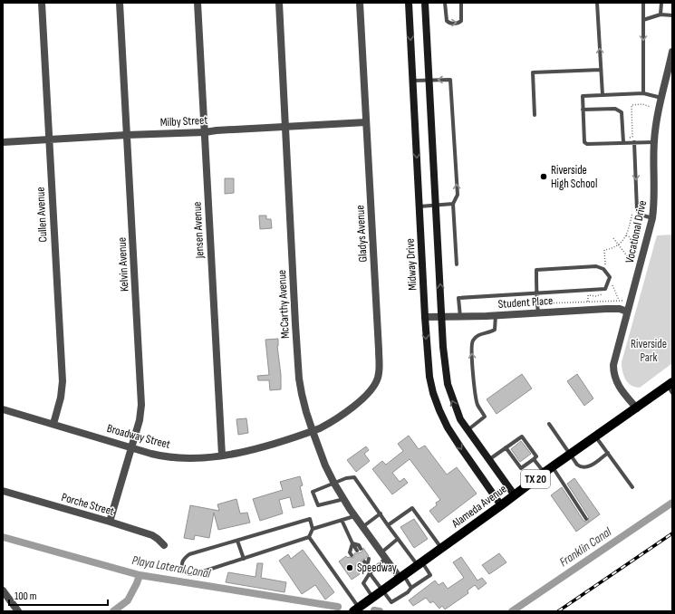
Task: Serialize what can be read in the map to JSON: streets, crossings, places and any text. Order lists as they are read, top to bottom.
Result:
{
  "streets": {
    "main road": ["Midway Drive", "TX 20", "Alameda Avenue"],
    "street": [
      "Milby Street",
      "Cullen Avenue",
      "Jensen Avenue",
      "Vocational Drive",
      "Gladys Avenue",
      "Kelvin Avenue",
      "Student Place",
      "McCarthy Avenue",
      "Broadway Street",
      "Porche Street"
    ]
  },
  "crossings": [
    ["Milby Street", "Cullen Avenue"],
    ["Milby Street", "Jensen Avenue"],
    ["Milby Street", "Gladys Avenue"],
    ["Milby Street", "Kelvin Avenue"],
    ["Milby Street", "McCarthy Avenue"],
    ["Cullen Avenue", "Broadway Street"],
    ["Jensen Avenue", "Broadway Street"],
    ["Vocational Drive", "Student Place"],
    ["Vocational Drive", "Alameda Avenue"],
    ["Gladys Avenue", "McCarthy Avenue"],
    ["Gladys Avenue", "Broadway Street"],
    ["Kelvin Avenue", "Broadway Street"],
    ["Kelvin Avenue", "Porche Street"],
    ["Midway Drive", "Student Place"],
    ["Midway Drive", "Alameda Avenue"],
    ["McCarthy Avenue", "Broadway Street"],
    ["McCarthy Avenue", "Alameda Avenue"]
  ],
  "water": ["Franklin Canal", "Playa Lateral Canal"],
  "parks": ["Riverside Park"],
  "places": ["Riverside High School", "Speedway"],
  "scale_bar": "100 m"
}
